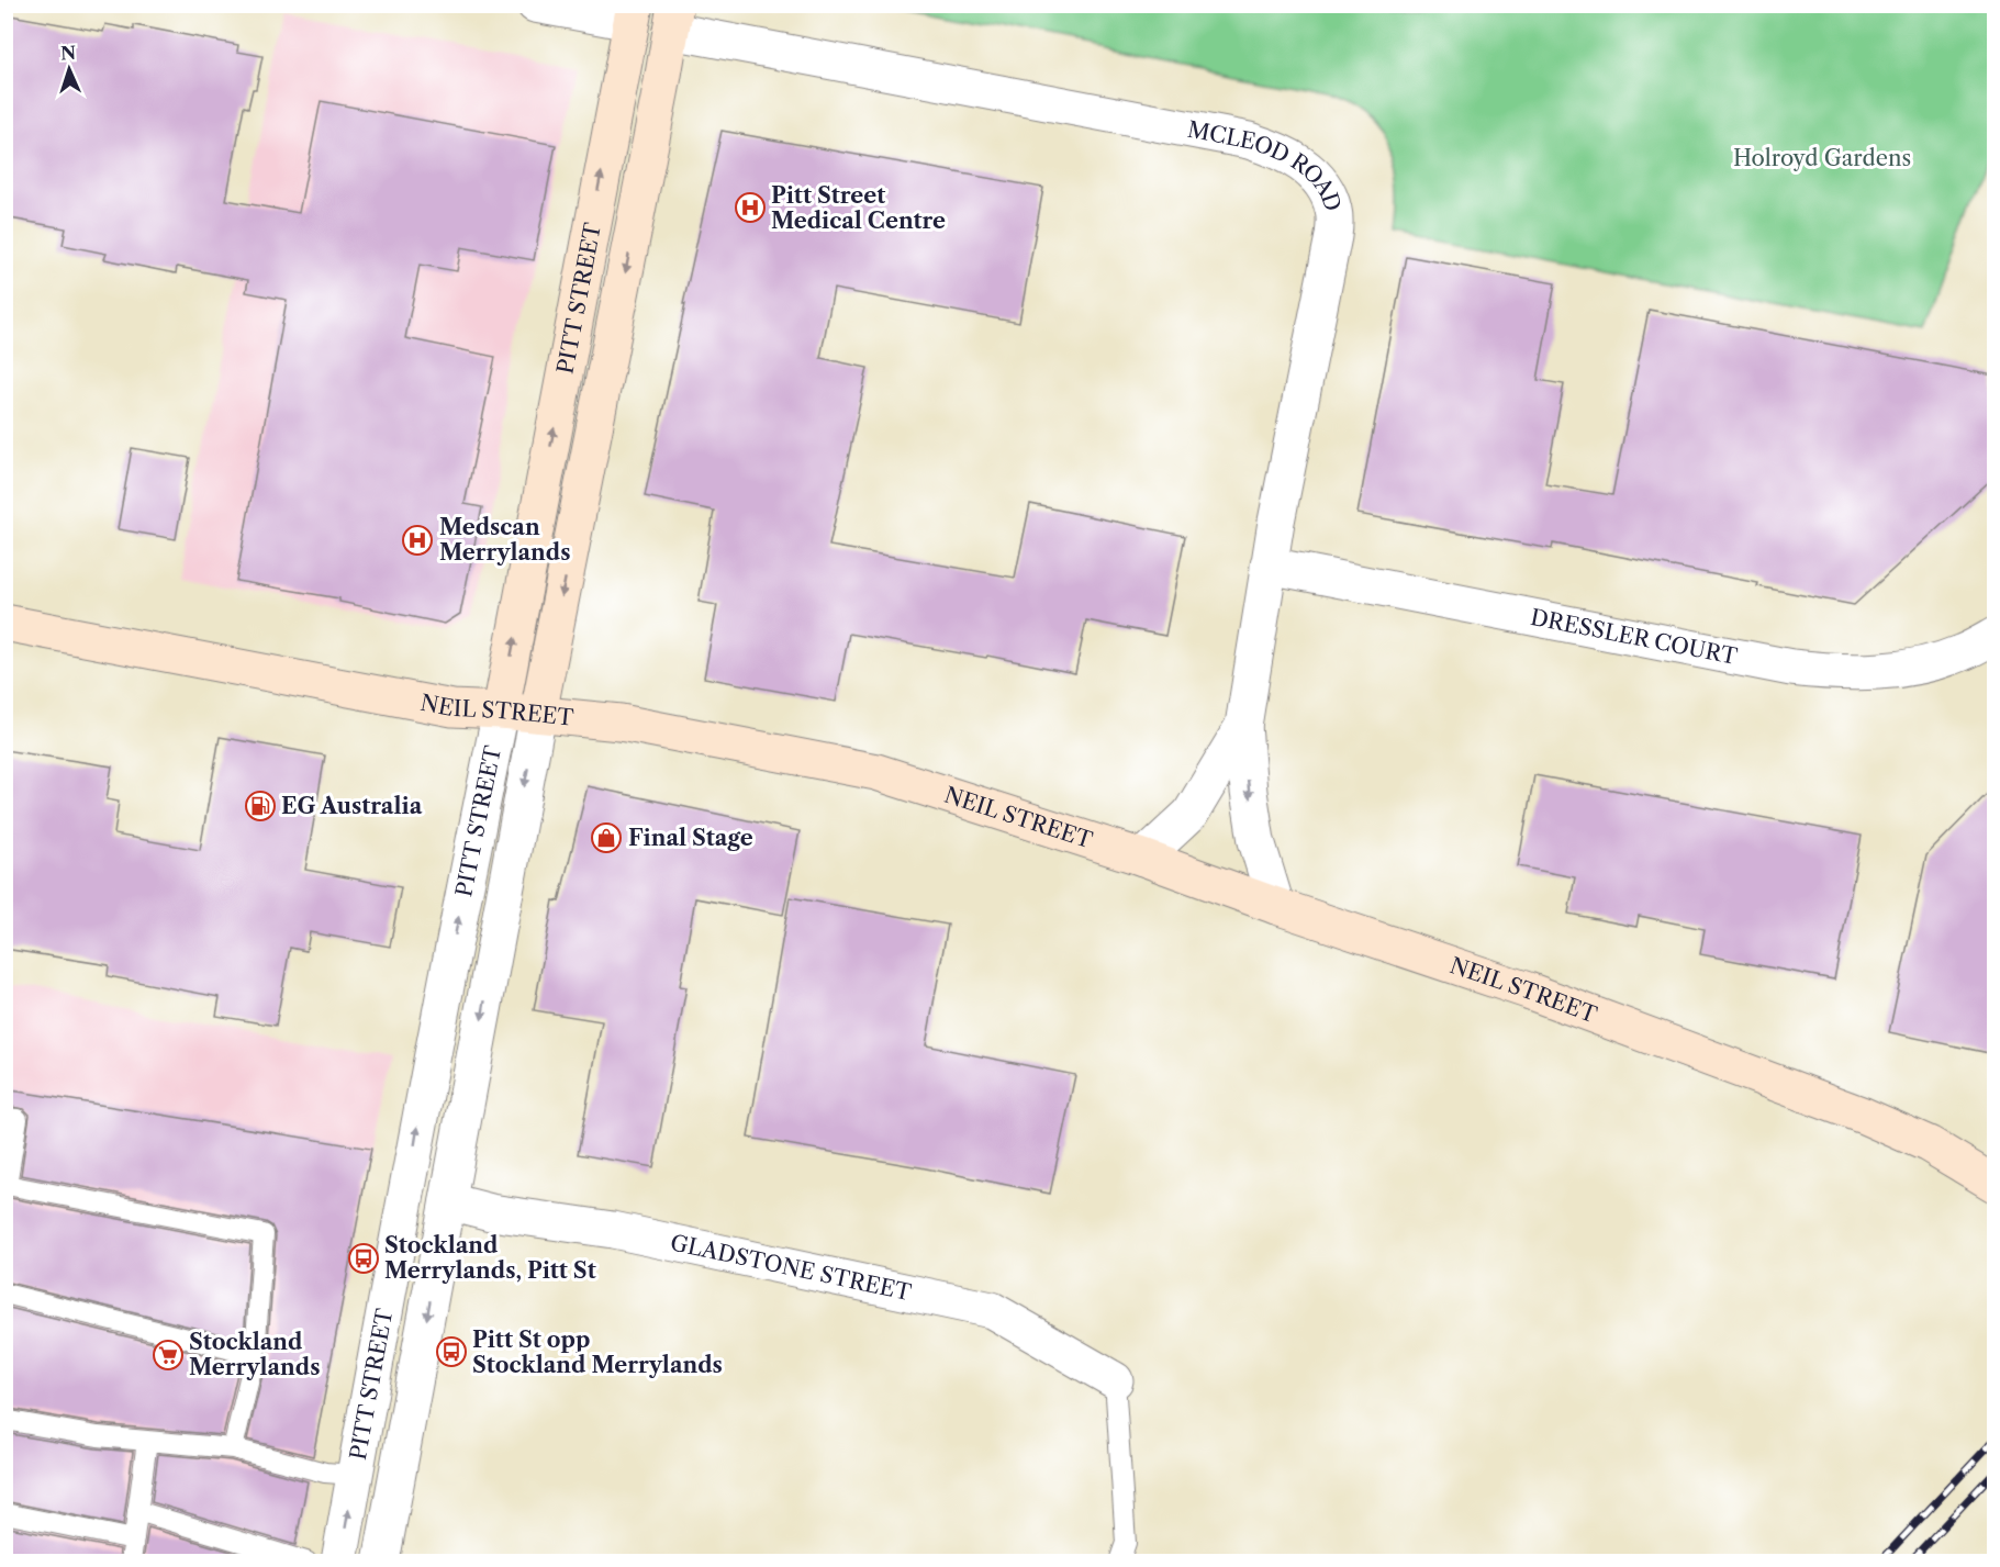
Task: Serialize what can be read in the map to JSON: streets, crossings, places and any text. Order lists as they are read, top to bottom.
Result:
{
  "streets": {
    "main road": ["PITT STREET", "NEIL STREET"],
    "street": ["MCLEOD ROAD", "DRESSLER COURT", "GLADSTONE STREET"]
  },
  "crossings": [
    ["MCLEOD ROAD", "PITT STREET"],
    ["MCLEOD ROAD", "DRESSLER COURT"],
    ["MCLEOD ROAD", "NEIL STREET"],
    ["PITT STREET", "NEIL STREET"],
    ["PITT STREET", "GLADSTONE STREET"]
  ],
  "parks": ["Holroyd Gardens"],
  "places": {
    "hospital": ["Pitt Street Medical Centre", "Medscan Merrylands"],
    "fuel station": ["EG Australia"],
    "shop": ["Final Stage"],
    "bus stop": ["Stockland Merrylands, Pitt St", "Pitt St opp Stockland Merrylands"],
    "supermarket": ["Stockland Merrylands"]
  },
  "north": "top"
}
